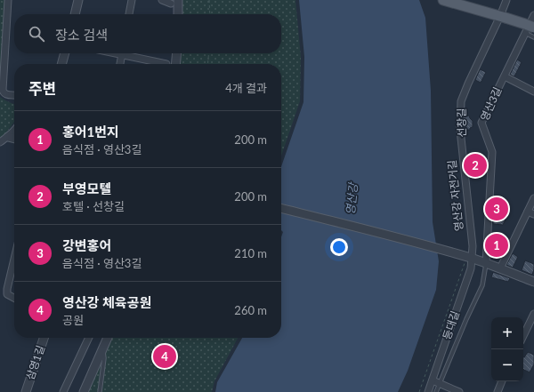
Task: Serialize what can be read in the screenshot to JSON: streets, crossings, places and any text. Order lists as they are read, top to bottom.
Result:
{
  "streets": {
    "street": [
      "영산3길",
      "선창길",
      "등대길",
      "삼영1길"
    ]
  },
  "crossings": [
    ["선창길", "등대길"]
  ],
  "water": ["영산강"],
  "page": {
    "search": "장소 검색",
    "heading": ["주변", "4개 결과"],
    "list": [
      {
        "mark": "1",
        "name": "홍어1번지",
        "note": "음식점 · 영산3길",
        "value": "200 m"
      },
      {
        "mark": "2",
        "name": "부영모텔",
        "note": "호텔 · 선창길",
        "value": "200 m"
      },
      {
        "mark": "3",
        "name": "강변홍어",
        "note": "음식점 · 영산3길",
        "value": "210 m"
      },
      {
        "mark": "4",
        "name": "영산강 체육공원",
        "note": "공원",
        "value": "260 m"
      }
    ],
    "pins": [
      "2",
      "3",
      "1",
      "4"
    ],
    "map_buttons": ["+", "−"]
  }
}
